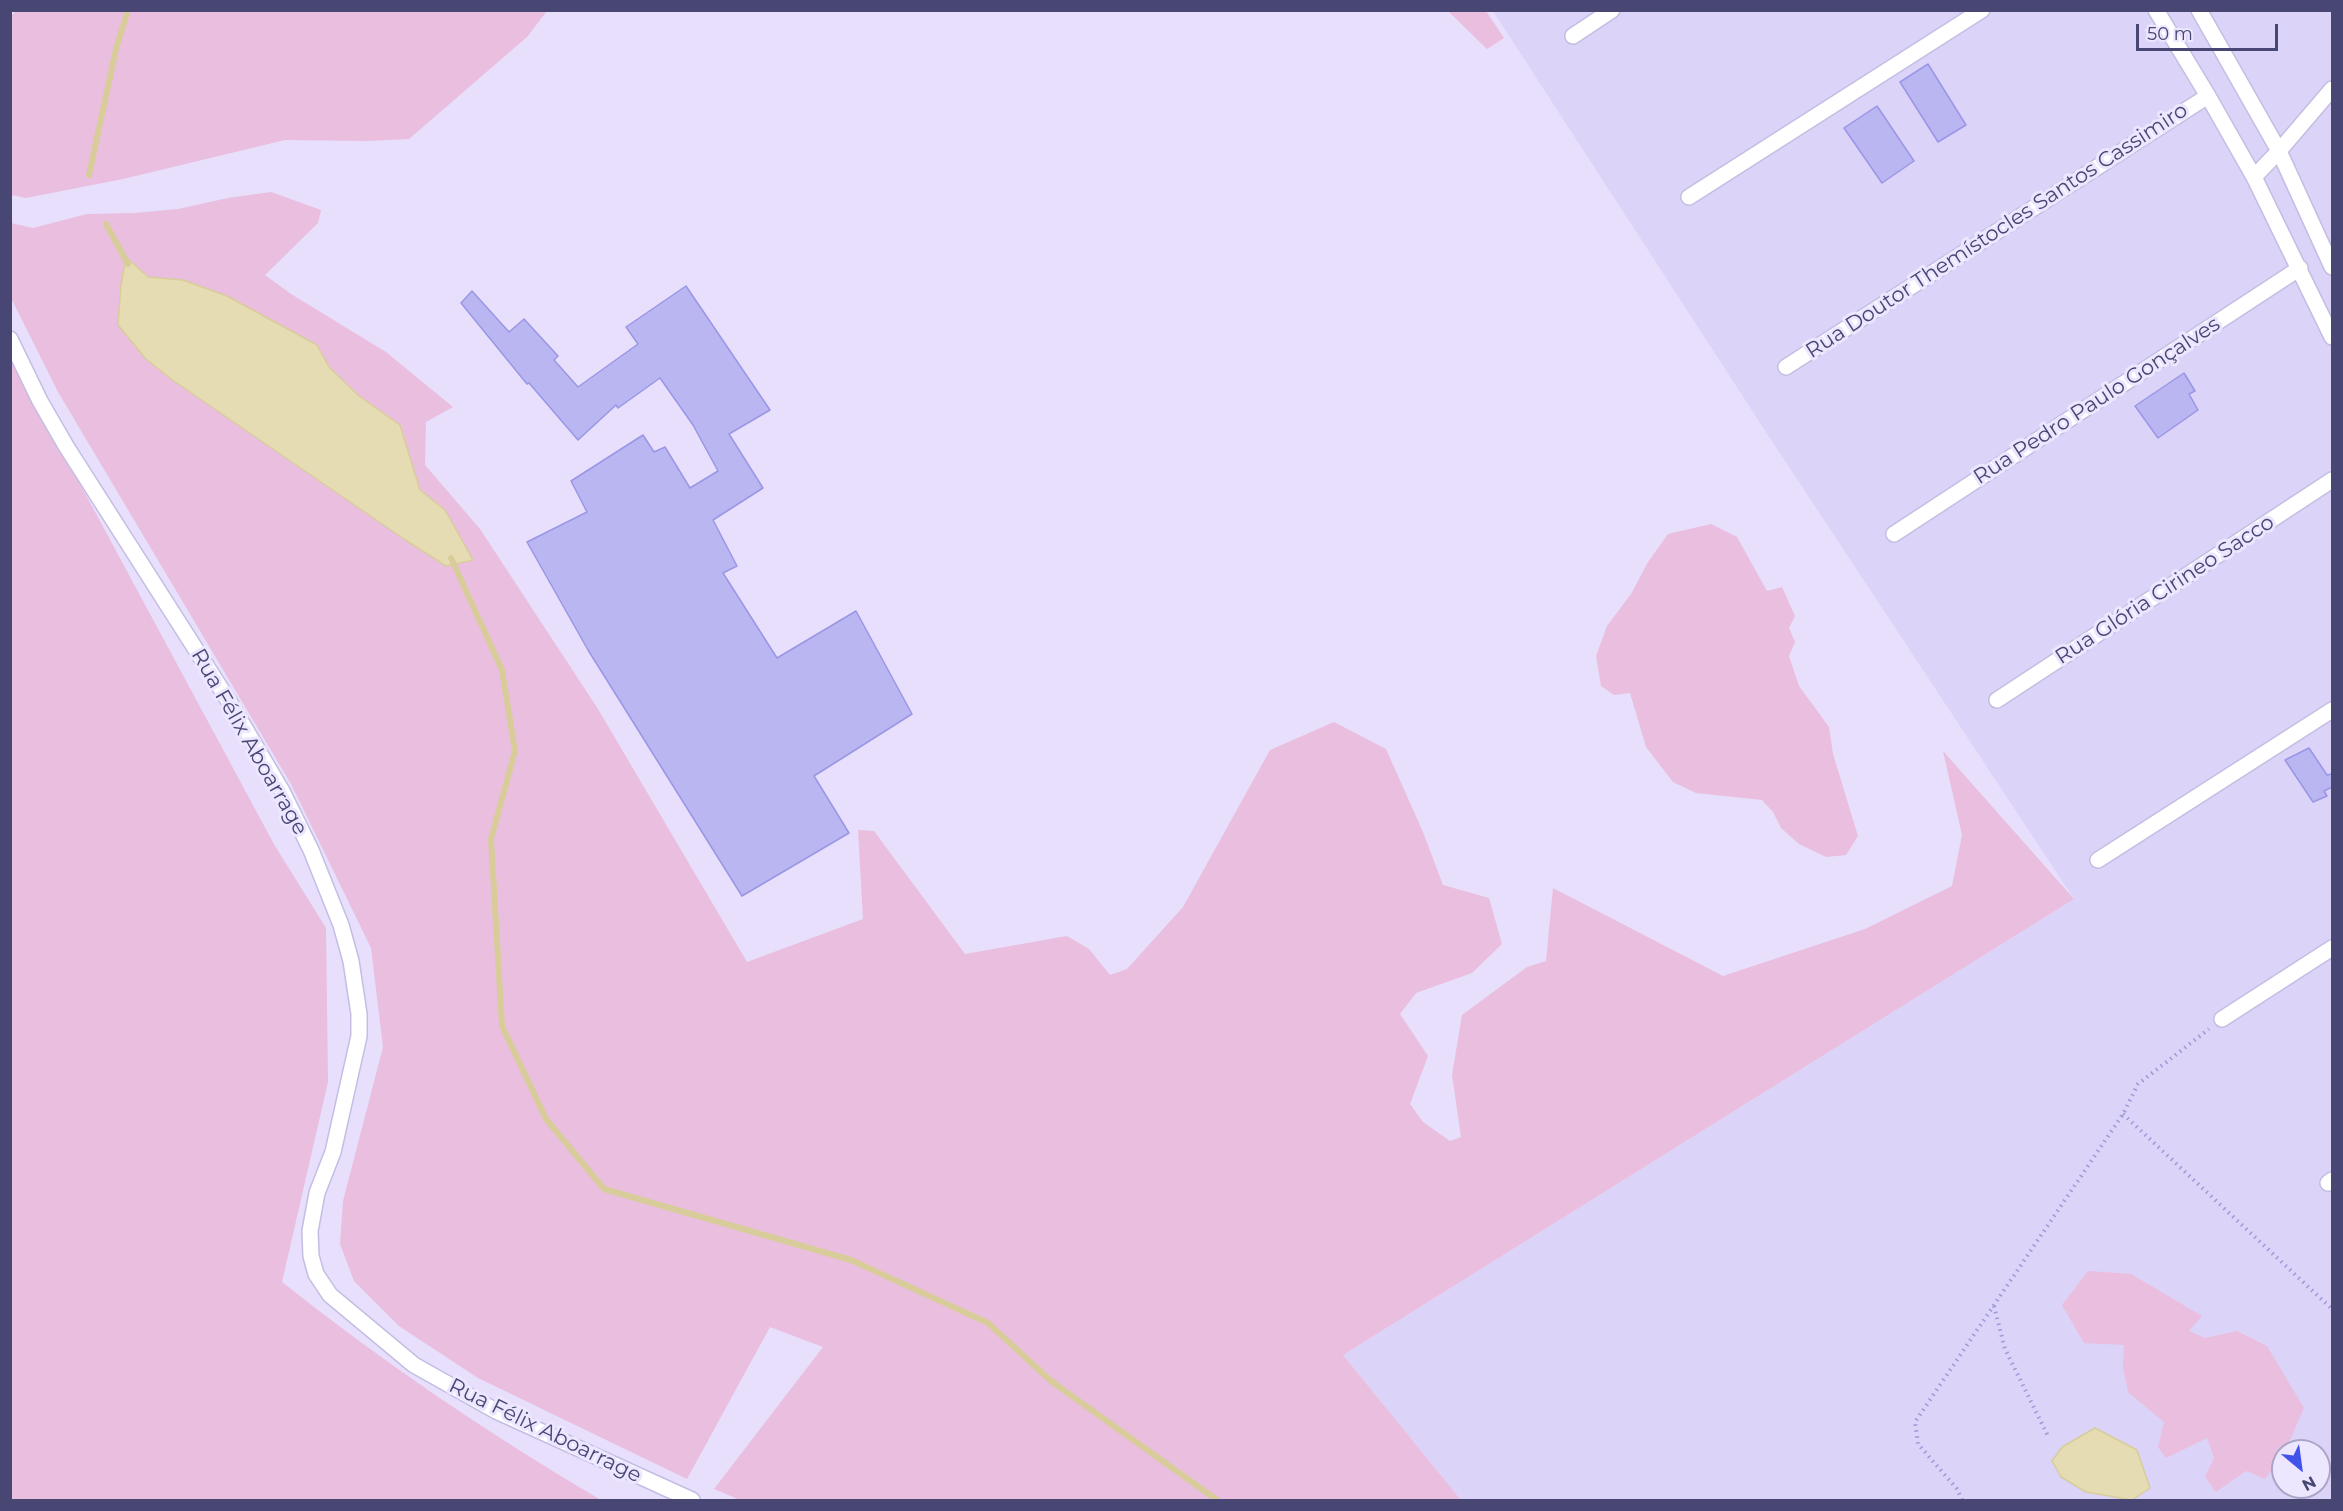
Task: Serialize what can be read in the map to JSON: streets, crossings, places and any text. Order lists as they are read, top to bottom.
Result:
{
  "streets": {
    "street": [
      "Rua Doutor Themístocles Santos Cassimiro",
      "Rua Pedro Paulo Gonçalves",
      "Rua Glória Cirineo Sacco",
      "Rua Félix Aboarrage"
    ]
  },
  "scale_bar": "50 m",
  "north": "bottom right"
}
